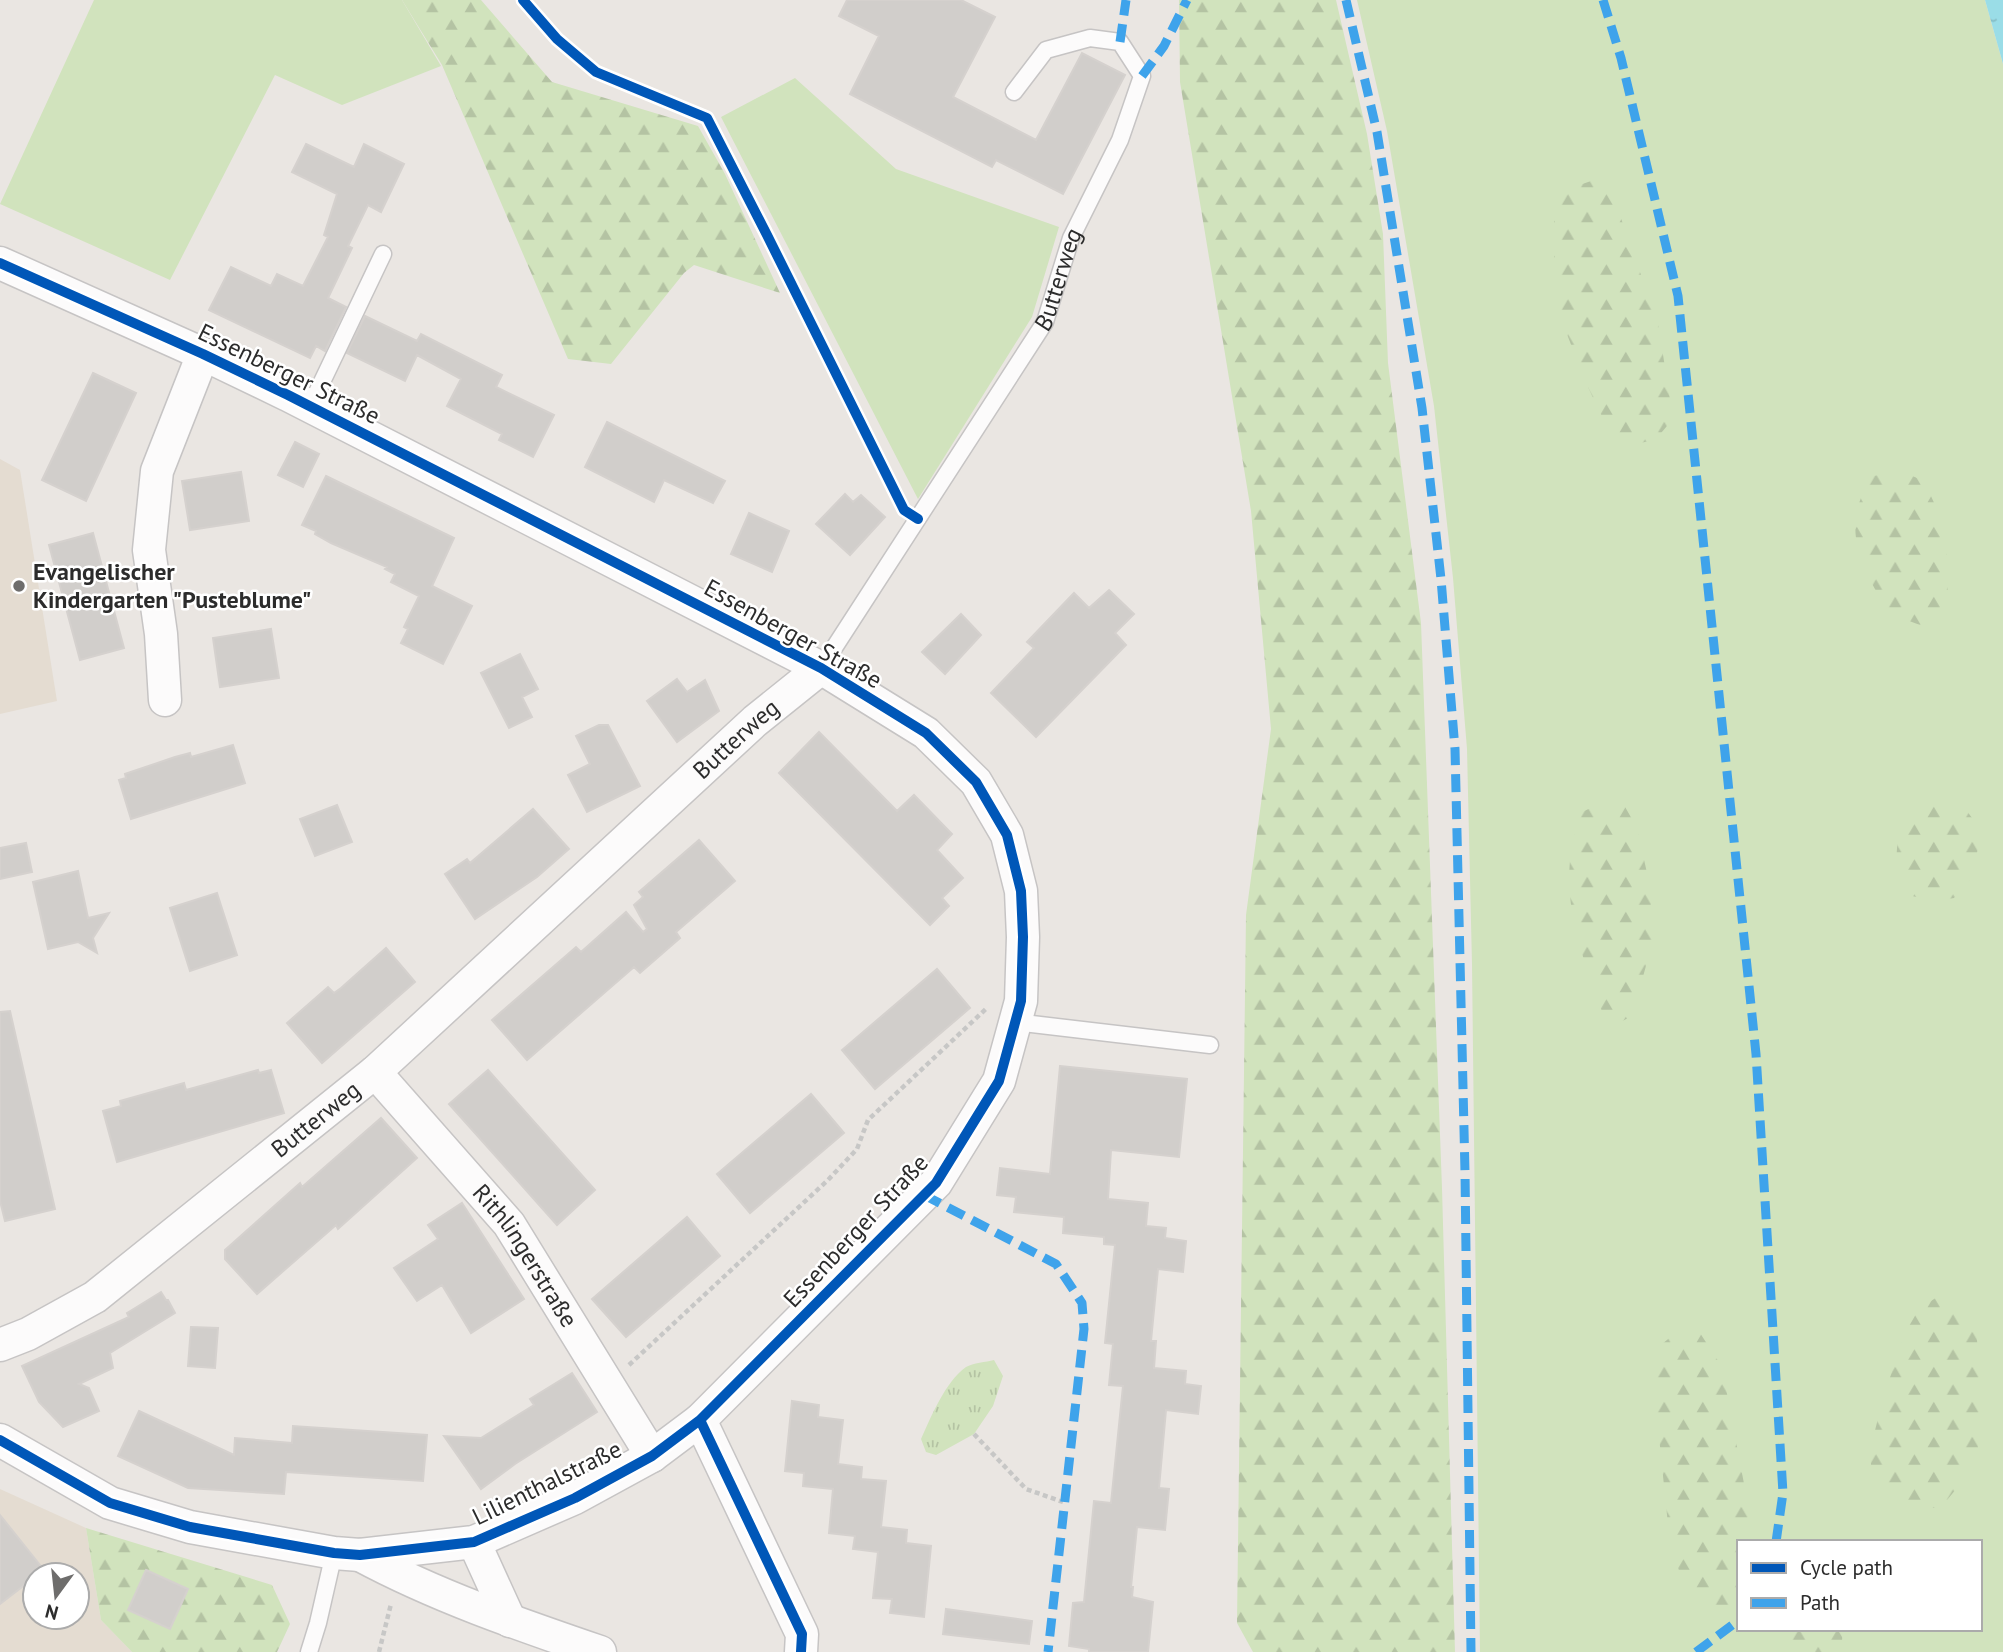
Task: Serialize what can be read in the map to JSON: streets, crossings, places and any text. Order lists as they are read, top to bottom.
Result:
{
  "streets": {
    "street": [
      "Butterweg",
      "Essenberger Straße",
      "Rithlingerstraße",
      "Lilienthalstraße"
    ]
  },
  "crossings": [
    ["Butterweg", "Essenberger Straße"],
    ["Butterweg", "Rithlingerstraße"],
    ["Essenberger Straße", "Lilienthalstraße"],
    ["Rithlingerstraße", "Lilienthalstraße"]
  ],
  "places": ["Evangelischer Kindergarten \"Pusteblume\""],
  "legend": ["Cycle path", "Path"],
  "north": "bottom"
}
